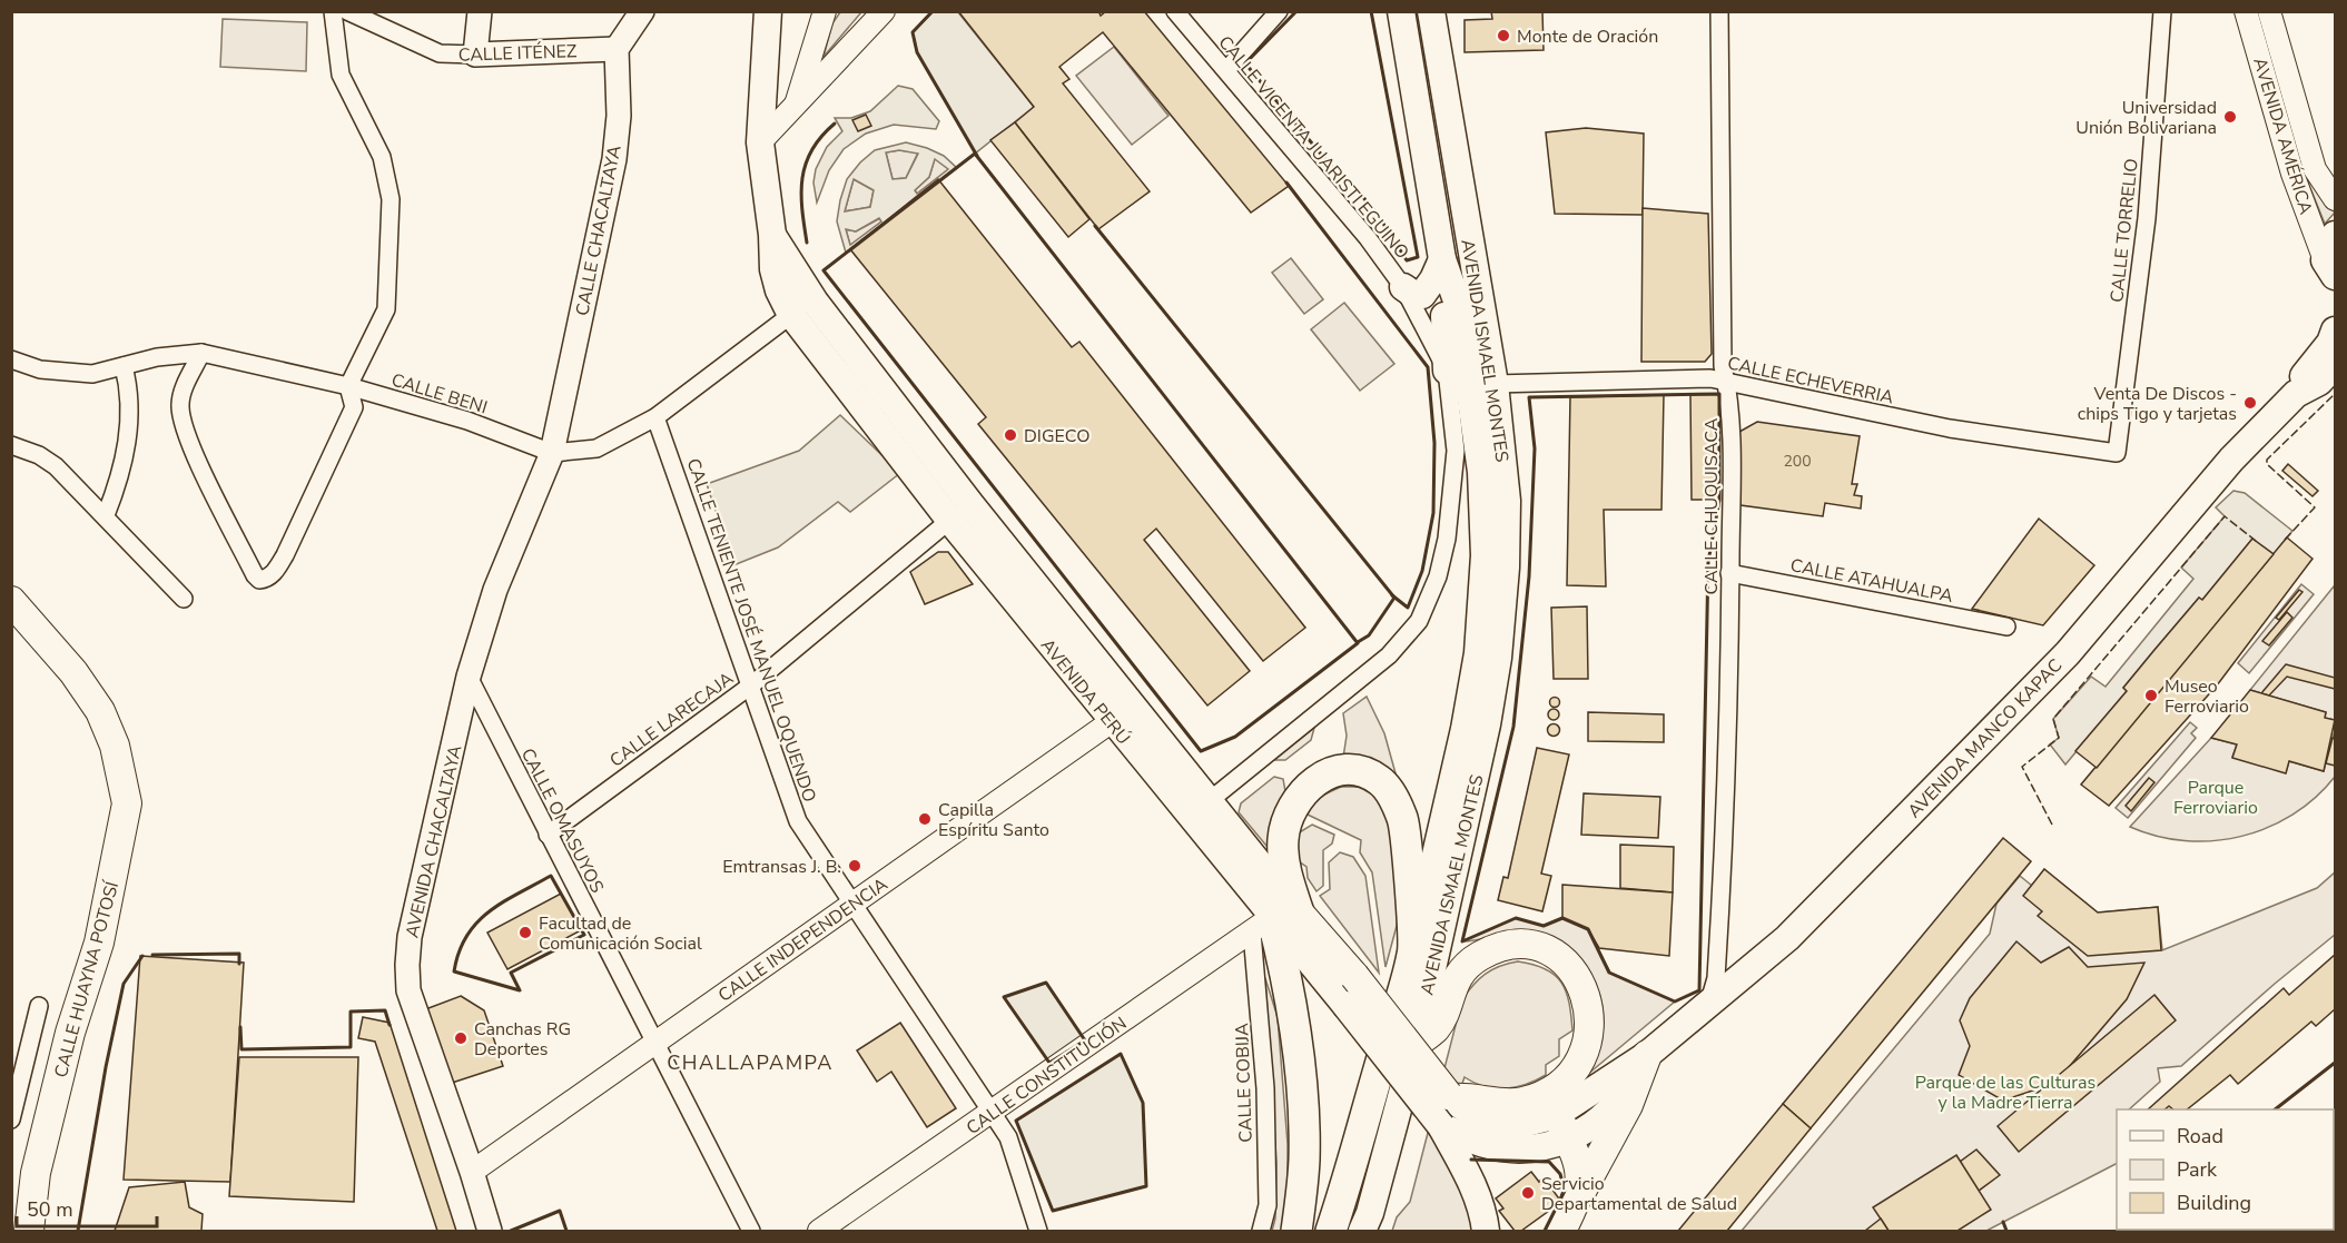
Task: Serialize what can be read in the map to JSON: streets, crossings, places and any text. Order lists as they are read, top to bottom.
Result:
{
  "streets": {
    "highway": ["AVENIDA PERÚ", "AVENIDA MANCO KAPAC", "CALLE HUAYNA POTOSÍ"],
    "main road": [
      "CALLE ITÉNEZ",
      "CALLE CHACALTAYA",
      "AVENIDA ISMAEL MONTES",
      "AVENIDA CHACALTAYA"
    ],
    "street": [
      "AVENIDA AMÉRICA",
      "CALLE VICENTA JUARISTI EGUINO",
      "CALLE TORRELIO",
      "CALLE ECHEVERRIA",
      "CALLE BENI",
      "CALLE CHUQUISACA",
      "CALLE ATAHUALPA",
      "CALLE TENIENTE JOSÉ MANUEL OQUENDO",
      "CALLE LARECAJA",
      "CALLE OMASUYOS",
      "CALLE INDEPENDENCIA",
      "CALLE CONSTITUCIÓN",
      "CALLE COBIJA"
    ]
  },
  "crossings": [
    ["CALLE ITÉNEZ", "CALLE CHACALTAYA"],
    ["CALLE VICENTA JUARISTI EGUINO", "AVENIDA PERÚ"],
    ["CALLE CHACALTAYA", "CALLE BENI"],
    ["CALLE CHACALTAYA", "AVENIDA CHACALTAYA"],
    ["CALLE TORRELIO", "CALLE ECHEVERRIA"],
    ["AVENIDA ISMAEL MONTES", "CALLE ECHEVERRIA"],
    ["CALLE ECHEVERRIA", "CALLE CHUQUISACA"],
    ["CALLE BENI", "CALLE TENIENTE JOSÉ MANUEL OQUENDO"],
    ["CALLE BENI", "AVENIDA PERÚ"],
    ["CALLE BENI", "AVENIDA CHACALTAYA"],
    ["CALLE CHUQUISACA", "CALLE ATAHUALPA"],
    ["CALLE CHUQUISACA", "AVENIDA MANCO KAPAC"],
    ["CALLE TENIENTE JOSÉ MANUEL OQUENDO", "CALLE LARECAJA"],
    ["CALLE TENIENTE JOSÉ MANUEL OQUENDO", "CALLE INDEPENDENCIA"],
    ["CALLE TENIENTE JOSÉ MANUEL OQUENDO", "CALLE CONSTITUCIÓN"],
    ["AVENIDA PERÚ", "CALLE LARECAJA"],
    ["AVENIDA PERÚ", "AVENIDA MANCO KAPAC"],
    ["AVENIDA PERÚ", "CALLE INDEPENDENCIA"],
    ["AVENIDA PERÚ", "CALLE CONSTITUCIÓN"],
    ["AVENIDA PERÚ", "CALLE COBIJA"],
    ["CALLE LARECAJA", "CALLE OMASUYOS"],
    ["CALLE OMASUYOS", "AVENIDA CHACALTAYA"],
    ["CALLE OMASUYOS", "CALLE INDEPENDENCIA"],
    ["AVENIDA CHACALTAYA", "CALLE INDEPENDENCIA"],
    ["CALLE CONSTITUCIÓN", "CALLE COBIJA"]
  ],
  "districts": ["CHALLAPAMPA"],
  "parks": ["Parque Ferroviario", "Parque de las Culturas y la Madre Tierra"],
  "places": [
    "Monte de Oración",
    "Universidad Unión Bolivariana",
    "Venta De Discos - chips Tigo y tarjetas",
    "DIGECO",
    "Museo Ferroviario",
    "Capilla Espíritu Santo",
    "Emtransas J. B.",
    "Facultad de Comunicación Social",
    "Canchas RG Deportes",
    "Servicio Departamental de Salud"
  ],
  "house_numbers": ["200"],
  "legend": ["Road", "Park", "Building"],
  "scale_bar": "50 m"
}
